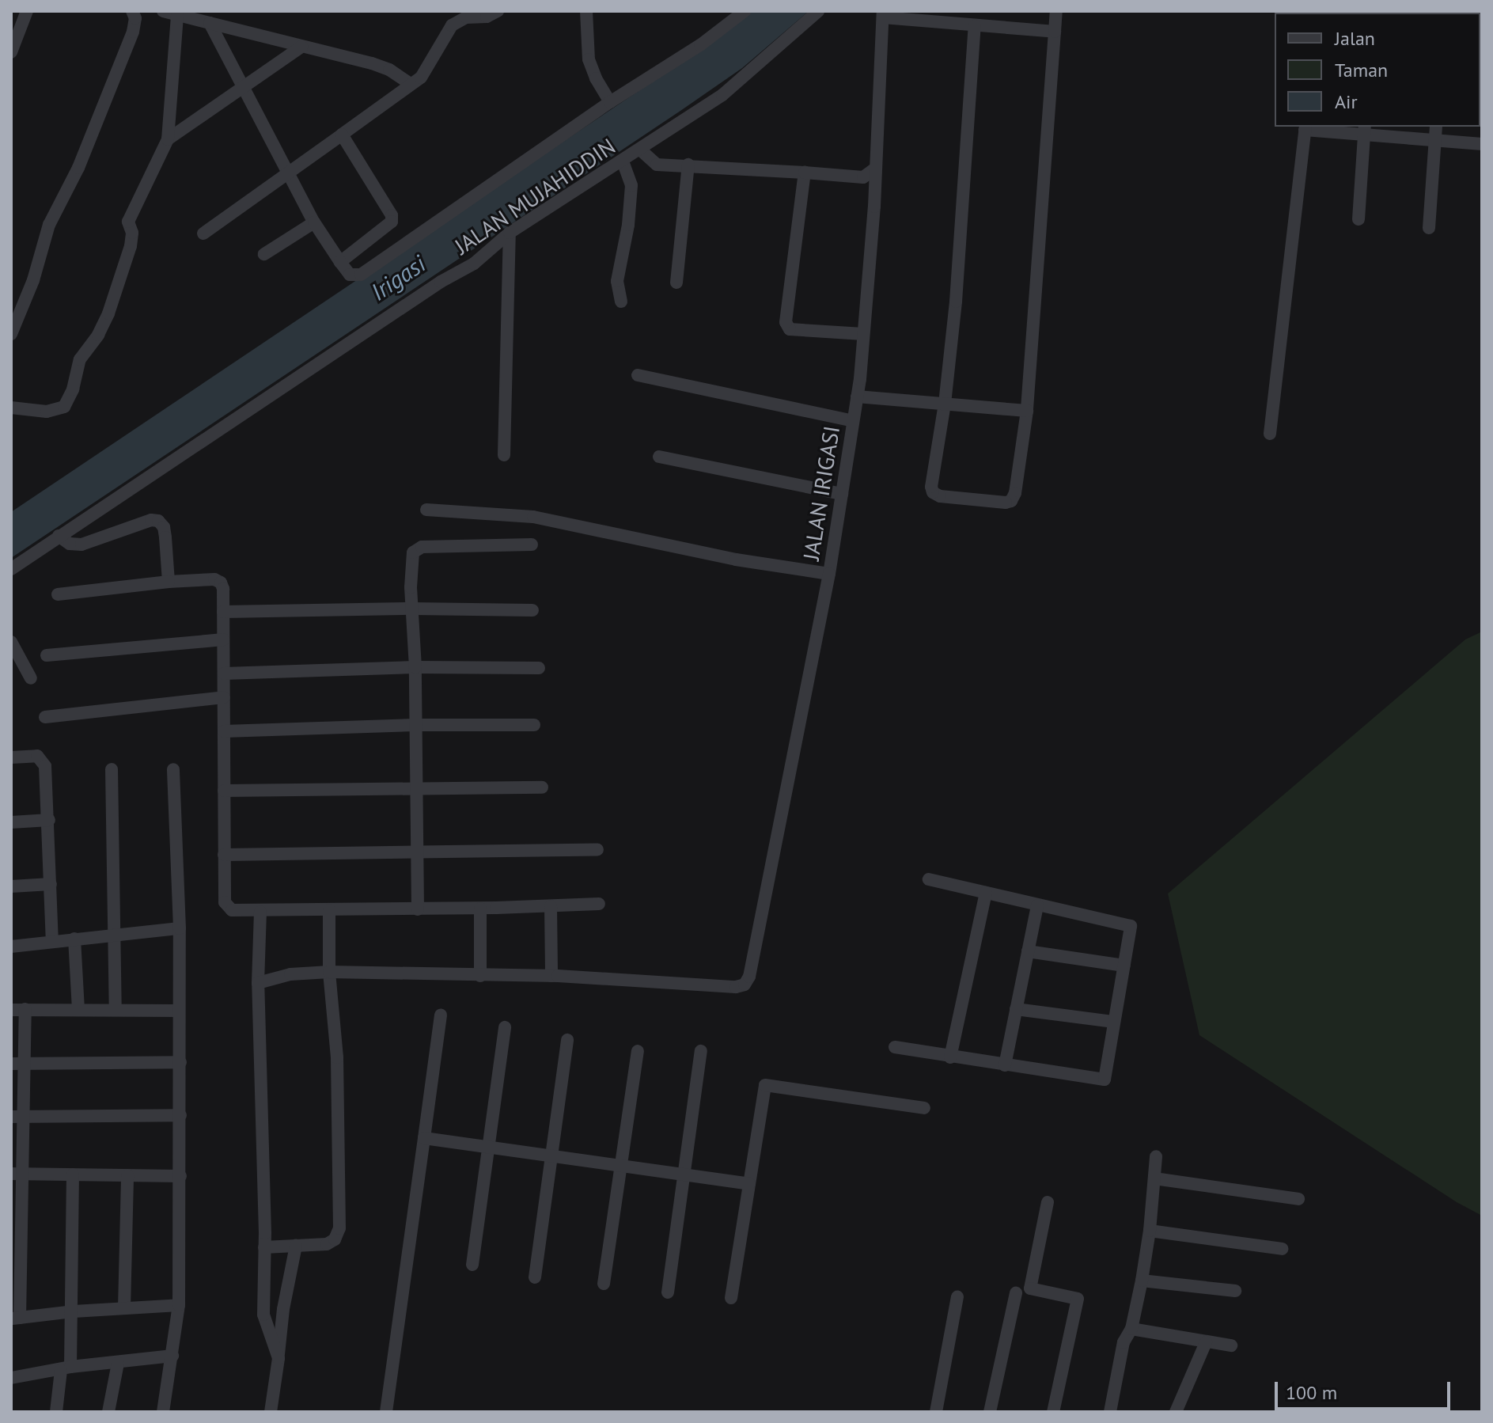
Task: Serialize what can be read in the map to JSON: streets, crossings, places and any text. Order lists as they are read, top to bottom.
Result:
{
  "streets": {
    "street": ["JALAN MUJAHIDDIN", "JALAN IRIGASI"]
  },
  "water": ["Irigasi"],
  "legend": ["Jalan", "Taman", "Air"],
  "scale_bar": "100 m"
}
